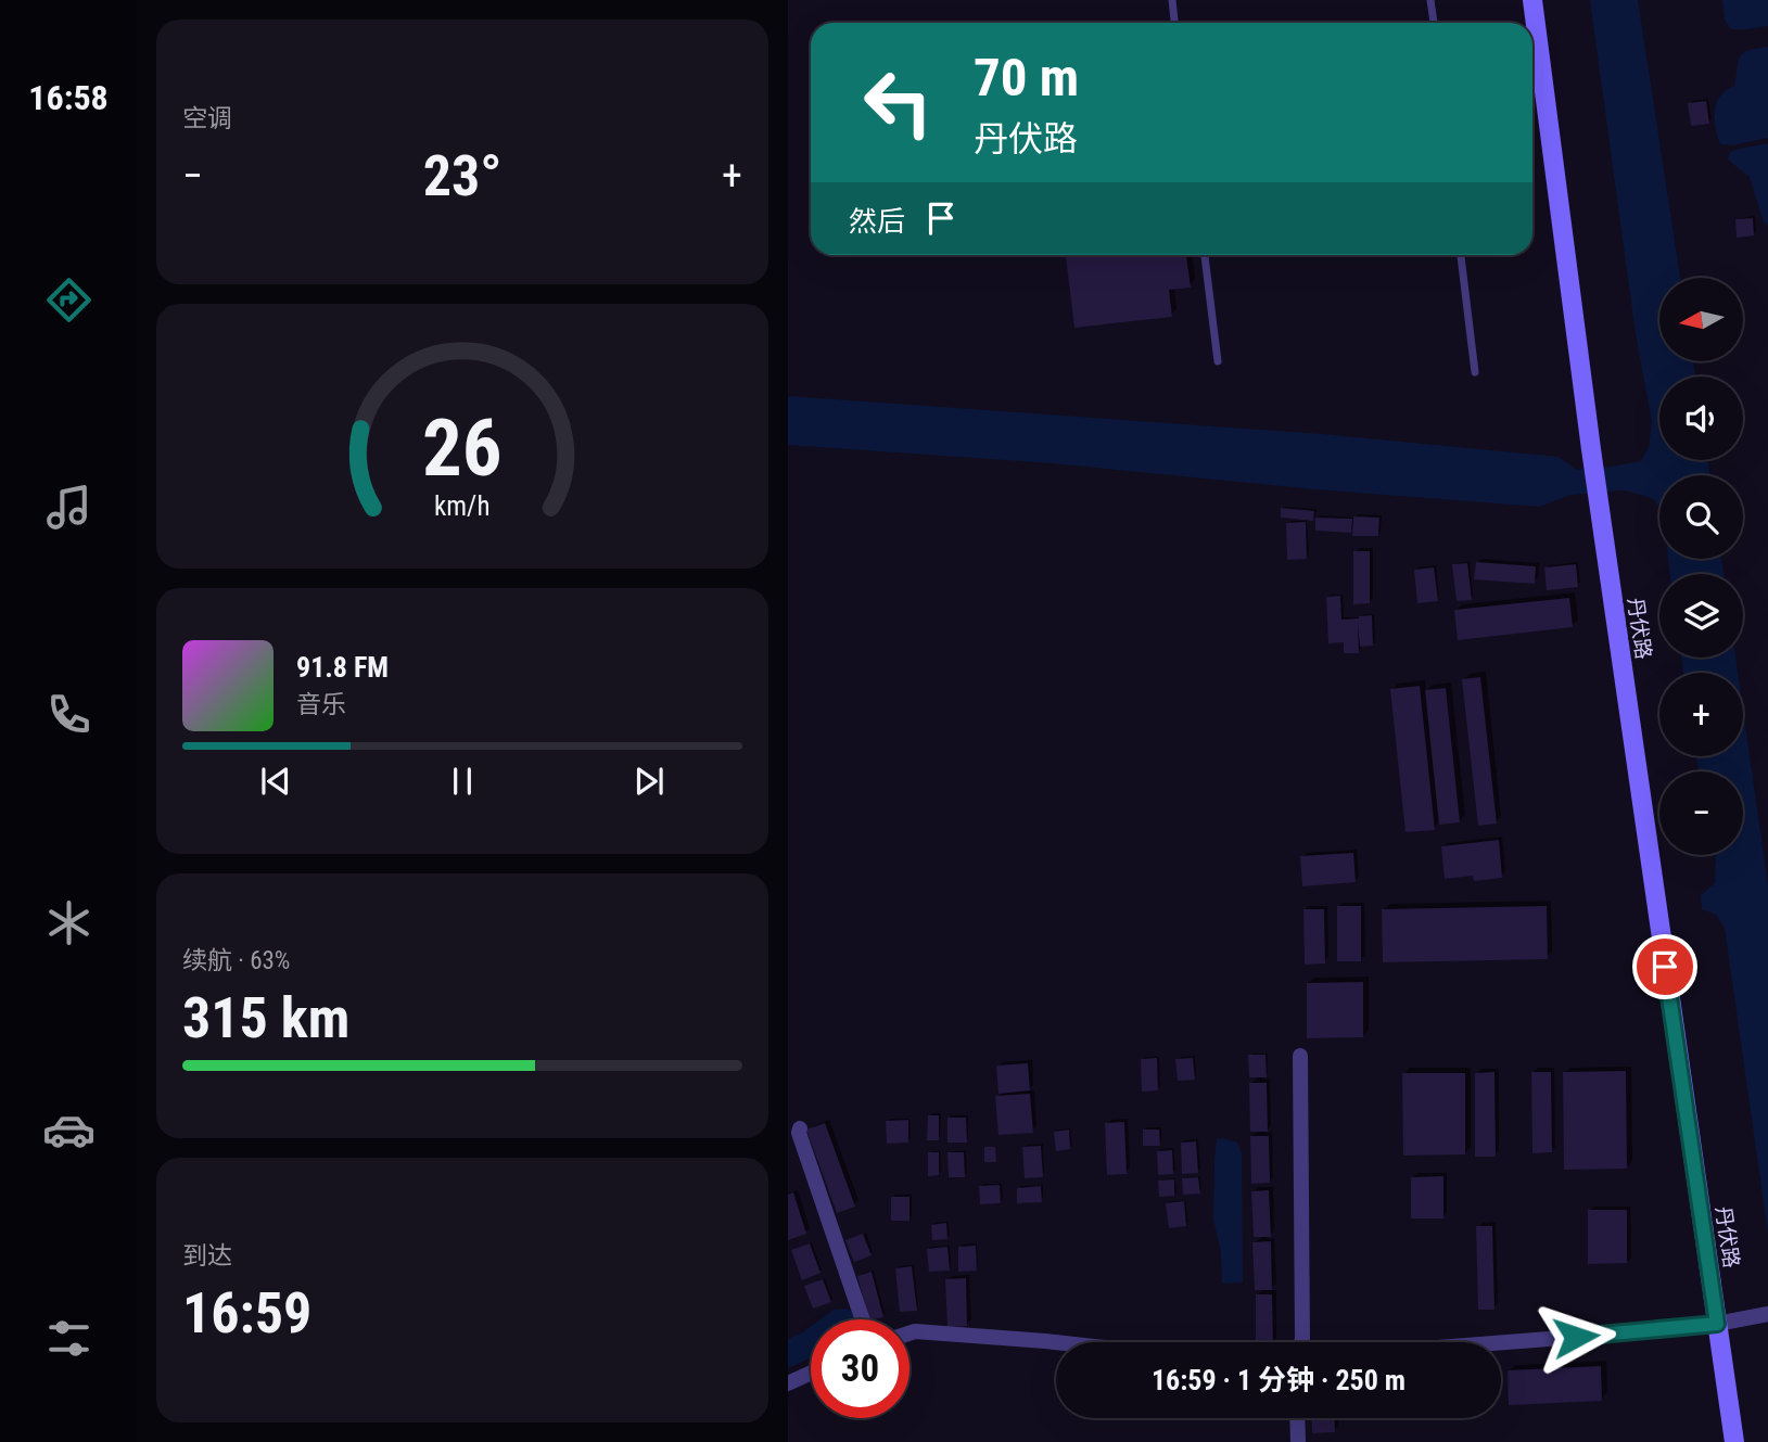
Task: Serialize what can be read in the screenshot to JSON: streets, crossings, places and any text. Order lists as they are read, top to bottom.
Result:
{
  "streets": {
    "main road": ["丹伏路"]
  },
  "north": "left",
  "page": {
    "tabs": "16:58",
    "tile": [
      "空调",
      ["续航 · 63%", "315 km"],
      ["到达", "16:59"]
    ],
    "turn": ["70 m", "丹伏路"],
    "heat": ["−", "23°", "+"],
    "then": "然后",
    "map_buttons": ["+", "−"],
    "song": ["91.8 FM", "音乐"],
    "limit": "30",
    "trip": "16:59 · 1 分钟 · 250 m",
    "gauge": ["26", "km/h"]
  }
}
